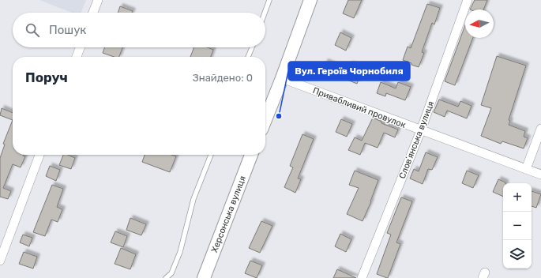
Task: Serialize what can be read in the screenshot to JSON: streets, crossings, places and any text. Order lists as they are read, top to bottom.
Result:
{
  "streets": {
    "main road": ["Херсонська вулиця"],
    "street": ["Привабливий провулок", "Словʼянська вулиця"]
  },
  "crossings": [
    ["Привабливий провулок", "Словʼянська вулиця"]
  ],
  "places": ["Вул. Героїв Чорнобиля"],
  "north": "left",
  "page": {
    "search": "Пошук",
    "heading": ["Поруч", "Знайдено: 0"],
    "map_buttons": ["+", "−"]
  }
}
